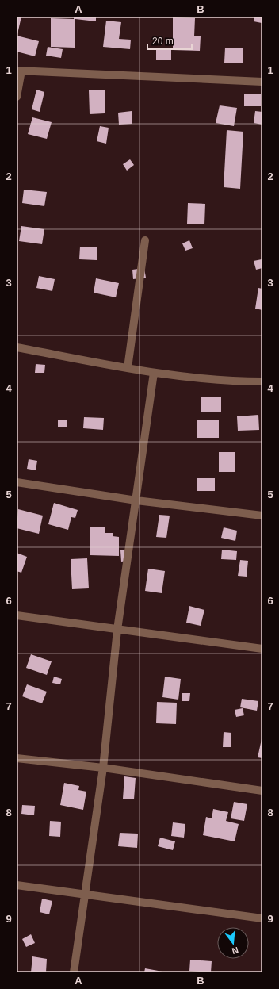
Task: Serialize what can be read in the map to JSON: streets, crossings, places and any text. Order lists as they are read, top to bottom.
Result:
{
  "scale_bar": "20 m",
  "north": "bottom",
  "grid": {
    "columns": ["A", "B"],
    "rows": [
      "1",
      "2",
      "3",
      "4",
      "5",
      "6",
      "7",
      "8",
      "9"
    ]
  }
}
